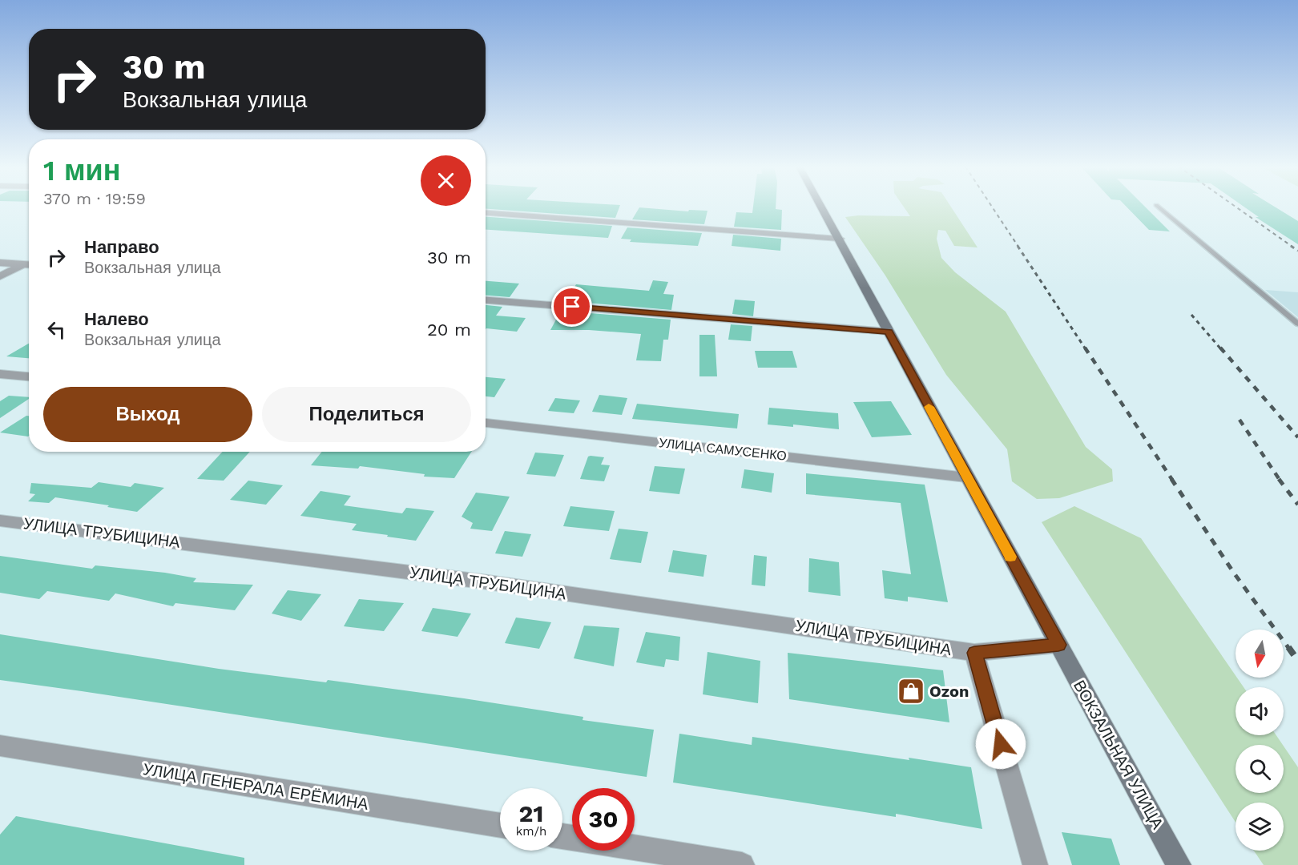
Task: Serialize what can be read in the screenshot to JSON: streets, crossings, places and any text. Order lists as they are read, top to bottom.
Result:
{
  "streets": {
    "main road": ["ВОКЗАЛЬНАЯ УЛИЦА"],
    "street": ["УЛИЦА САМУСЕНКО", "УЛИЦА ТРУБИЦИНА", "УЛИЦА ГЕНЕРАЛА ЕРЁМИНА"]
  },
  "crossings": [
    ["УЛИЦА САМУСЕНКО", "ВОКЗАЛЬНАЯ УЛИЦА"]
  ],
  "places": {
    "shop": ["Ozon"]
  },
  "north": "bottom",
  "page": {
    "turn": ["30 m", "Вокзальная улица"],
    "heading": ["1 мин", "370 m · 19:59"],
    "list": [
      {
        "name": "Направо",
        "note": "Вокзальная улица",
        "value": "30 m"
      },
      {
        "name": "Налево",
        "note": "Вокзальная улица",
        "value": "20 m"
      }
    ],
    "buttons": ["Выход", "Поделиться"],
    "speed": "21 km/h",
    "limit": "30"
  }
}
